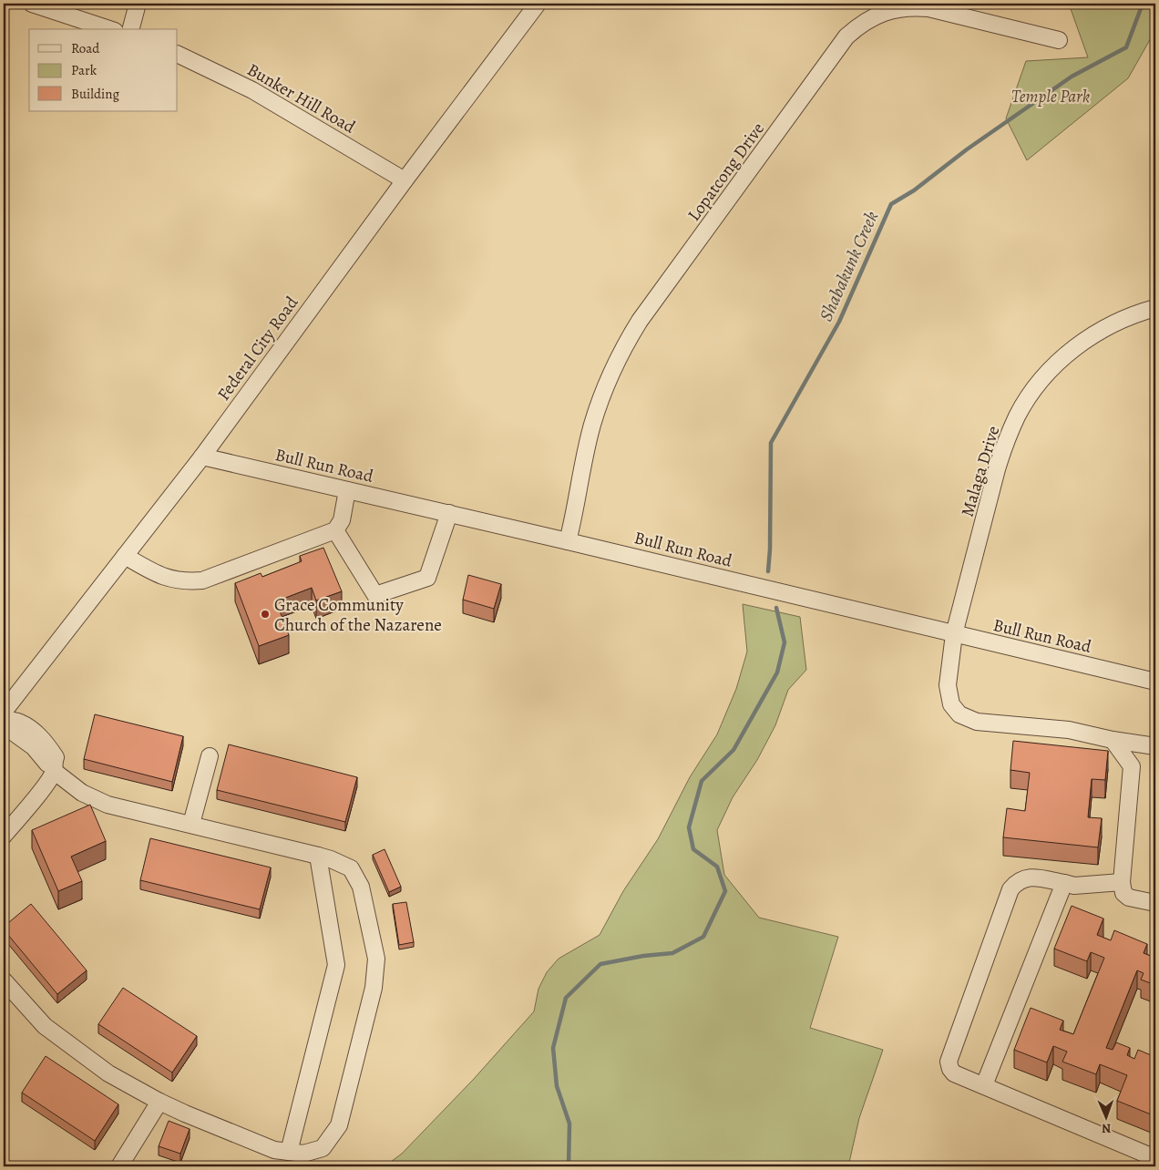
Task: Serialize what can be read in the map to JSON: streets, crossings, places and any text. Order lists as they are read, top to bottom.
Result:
{
  "streets": {
    "street": [
      "Bunker Hill Road",
      "Lopatcong Drive",
      "Federal City Road",
      "Bull Run Road",
      "Malaga Drive"
    ]
  },
  "crossings": [
    ["Bunker Hill Road", "Federal City Road"],
    ["Lopatcong Drive", "Bull Run Road"],
    ["Federal City Road", "Bull Run Road"],
    ["Bull Run Road", "Malaga Drive"]
  ],
  "water": ["Shabakunk Creek"],
  "parks": ["Temple Park"],
  "places": ["Grace Community Church of the Nazarene"],
  "legend": ["Road", "Park", "Building"],
  "north": "bottom"
}
